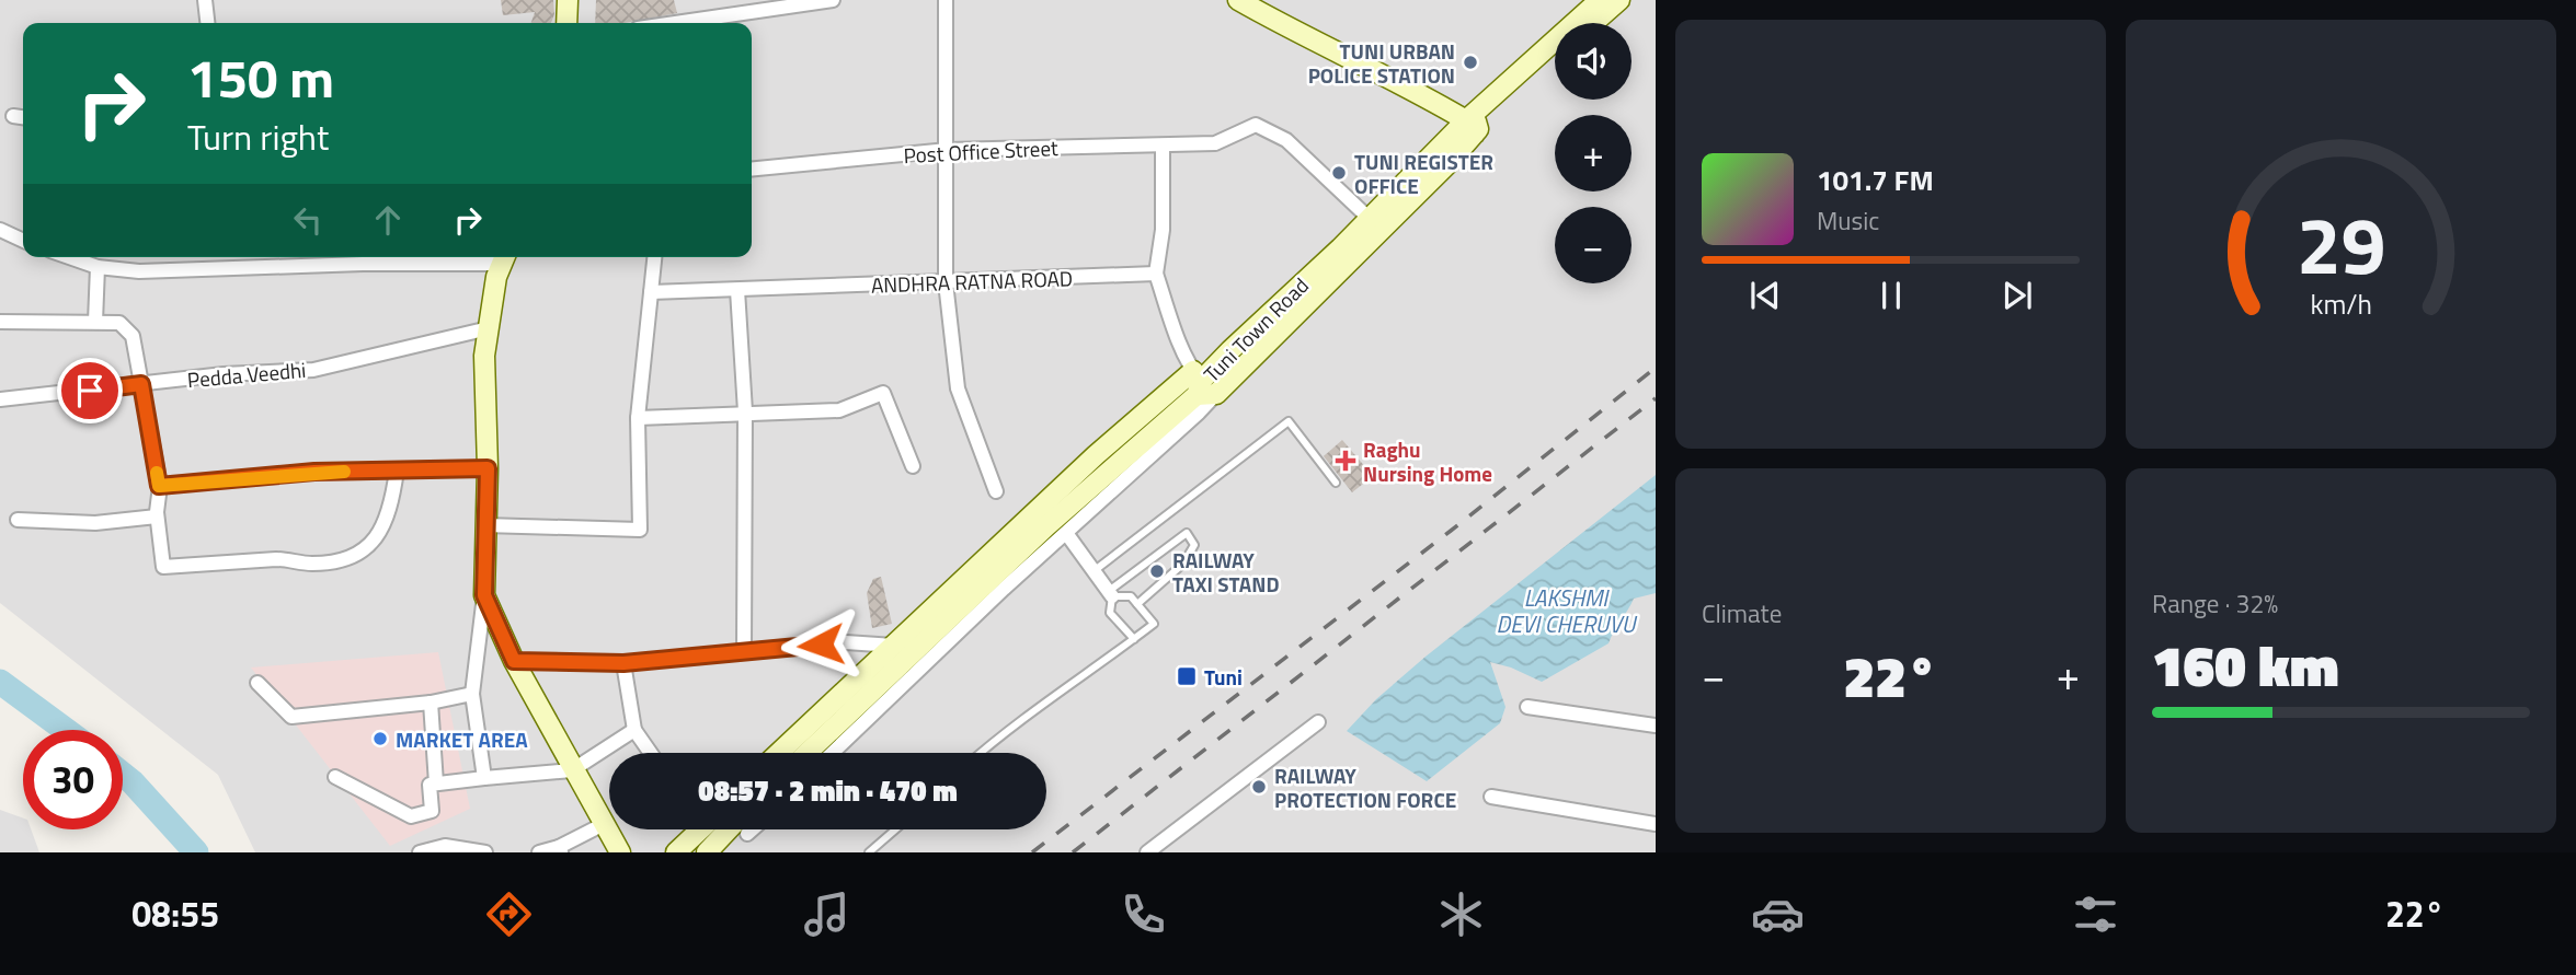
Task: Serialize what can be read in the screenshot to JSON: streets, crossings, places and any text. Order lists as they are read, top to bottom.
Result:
{
  "streets": {
    "street": [
      "Post Office Street",
      "ANDHRA RATNA ROAD",
      "Tuni Town Road",
      "Pedda Veedhi"
    ]
  },
  "crossings": [
    ["Post Office Street", "Tuni Town Road"]
  ],
  "water": ["LAKSHMI DEVI CHERUVU"],
  "places": {
    "other": [
      "TUNI URBAN POLICE STATION",
      "TUNI REGISTER OFFICE",
      "RAILWAY TAXI STAND",
      "MARKET AREA",
      "RAILWAY PROTECTION FORCE"
    ],
    "health": ["Raghu Nursing Home"],
    "transit": ["Tuni"]
  },
  "page": {
    "map_buttons": ["+", "−"],
    "turn": ["150 m", "Turn right"],
    "song": ["101.7 FM", "Music"],
    "tile": [
      "Climate",
      ["Range · 32%", "160 km"]
    ],
    "heat": ["−", "22°", "+"],
    "limit": "30",
    "trip": "08:57 · 2 min · 470 m",
    "tabs": ["08:55", "22°"],
    "gauge": ["29", "km/h"]
  }
}
